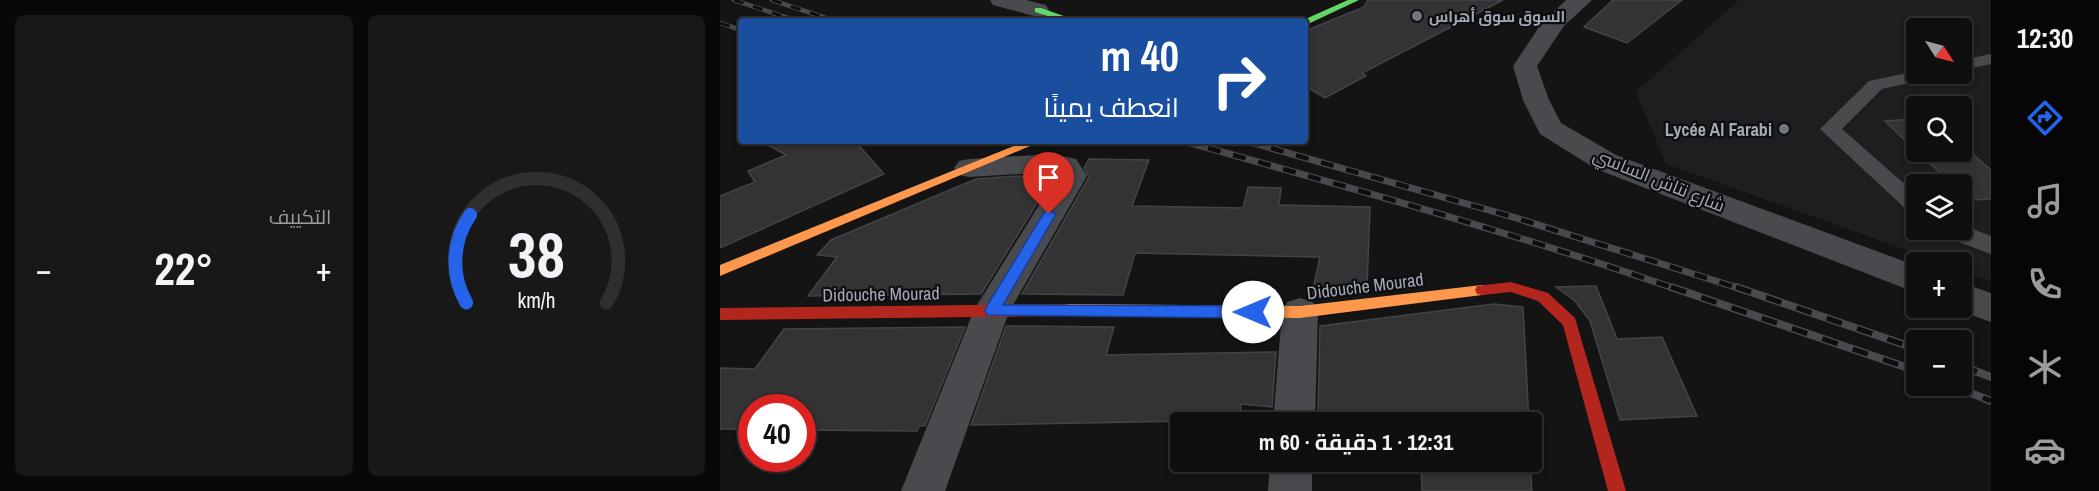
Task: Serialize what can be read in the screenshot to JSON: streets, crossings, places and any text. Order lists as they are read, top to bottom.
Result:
{
  "streets": {
    "street": ["شارع نتاش الساسي", "Didouche Mourad"]
  },
  "places": ["السوق سوق أهراس", "Lycée Al Farabi"],
  "north": "bottom right",
  "page": {
    "tabs": "12:30",
    "tile": "التكييف",
    "map_buttons": ["+", "−"],
    "turn": ["40 m", "انعطف يمينًا"],
    "heat": ["−", "22°", "+"],
    "limit": "40",
    "trip": "12:31 · 1 دقيقة · 60 m",
    "gauge": ["38", "km/h"]
  }
}
